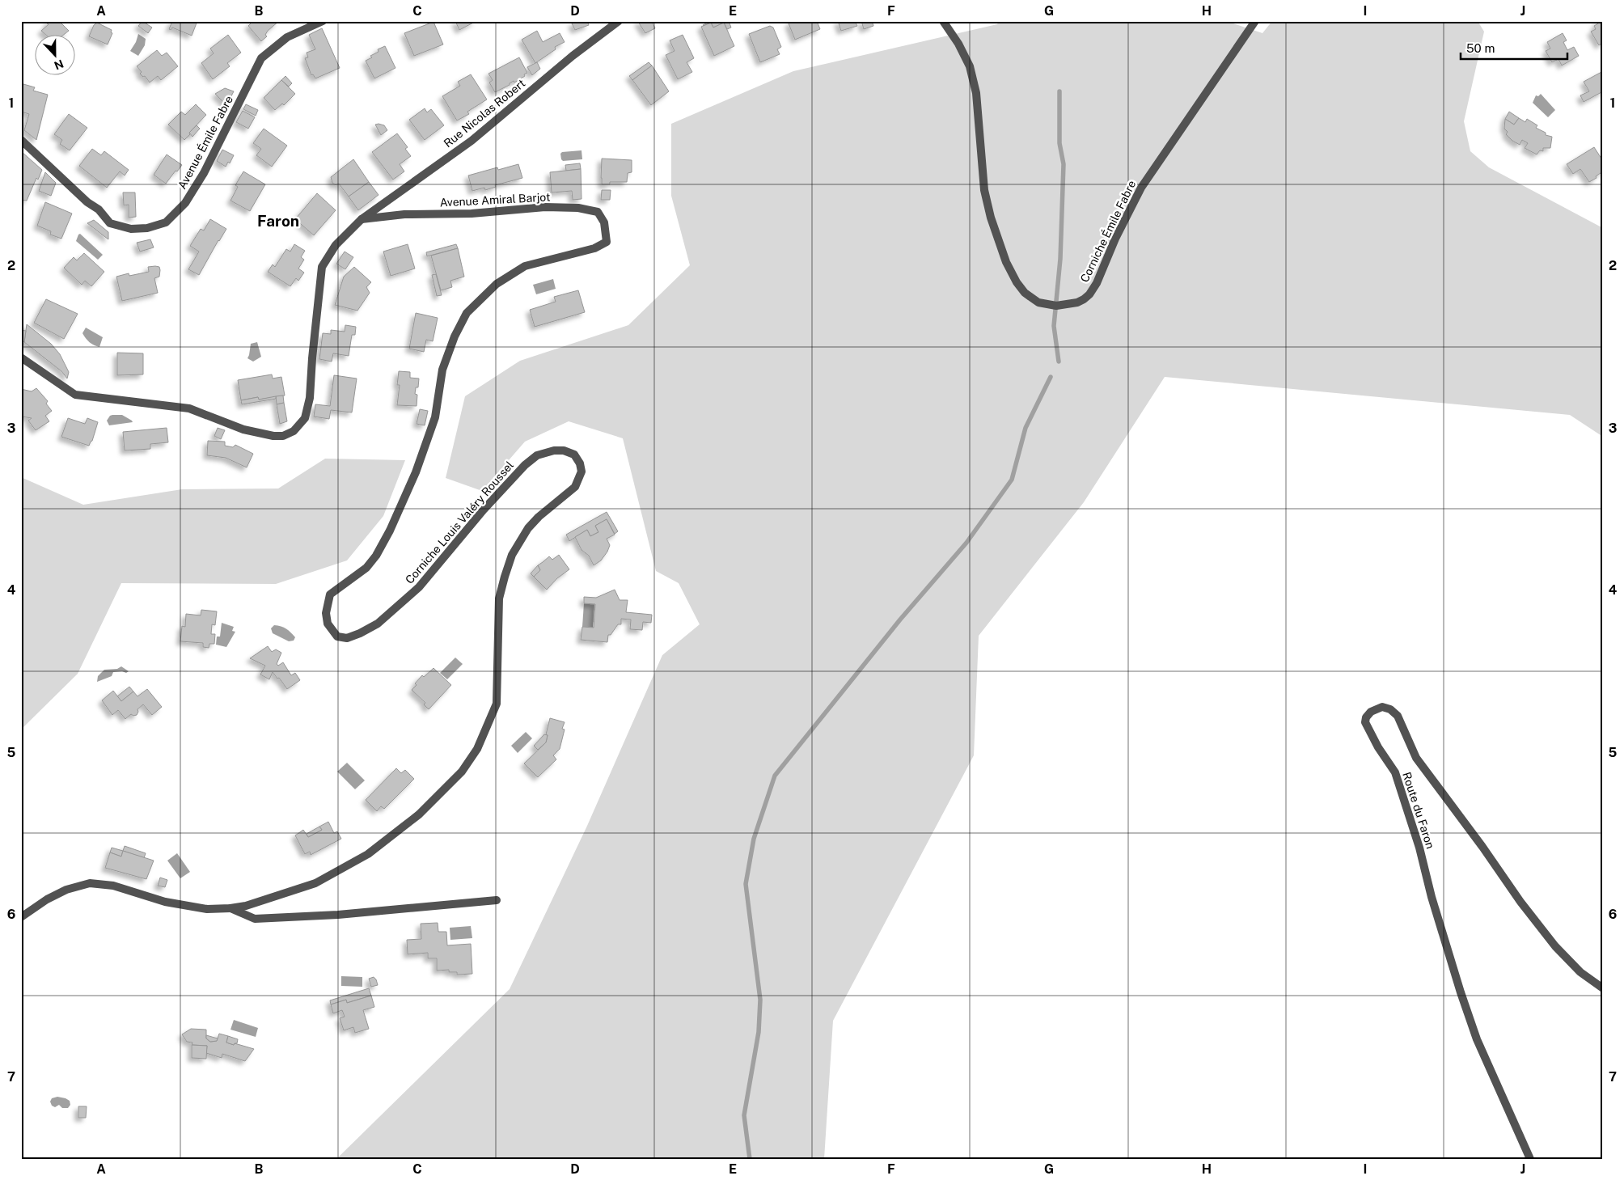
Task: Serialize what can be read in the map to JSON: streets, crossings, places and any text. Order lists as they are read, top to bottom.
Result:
{
  "streets": {
    "street": [
      "Rue Nicolas Robert",
      "Avenue Émile Fabre",
      "Avenue Amiral Barjot",
      "Corniche Émile Fabre",
      "Corniche Louis Valéry Roussel",
      "Route du Faron"
    ]
  },
  "crossings": [
    ["Rue Nicolas Robert", "Avenue Amiral Barjot"],
    ["Avenue Amiral Barjot", "Corniche Louis Valéry Roussel"]
  ],
  "districts": ["Faron"],
  "scale_bar": "50 m",
  "north": "bottom",
  "grid": {
    "columns": [
      "A",
      "B",
      "C",
      "D",
      "E",
      "F",
      "G",
      "H",
      "I",
      "J"
    ],
    "rows": [
      "1",
      "2",
      "3",
      "4",
      "5",
      "6",
      "7"
    ]
  }
}
